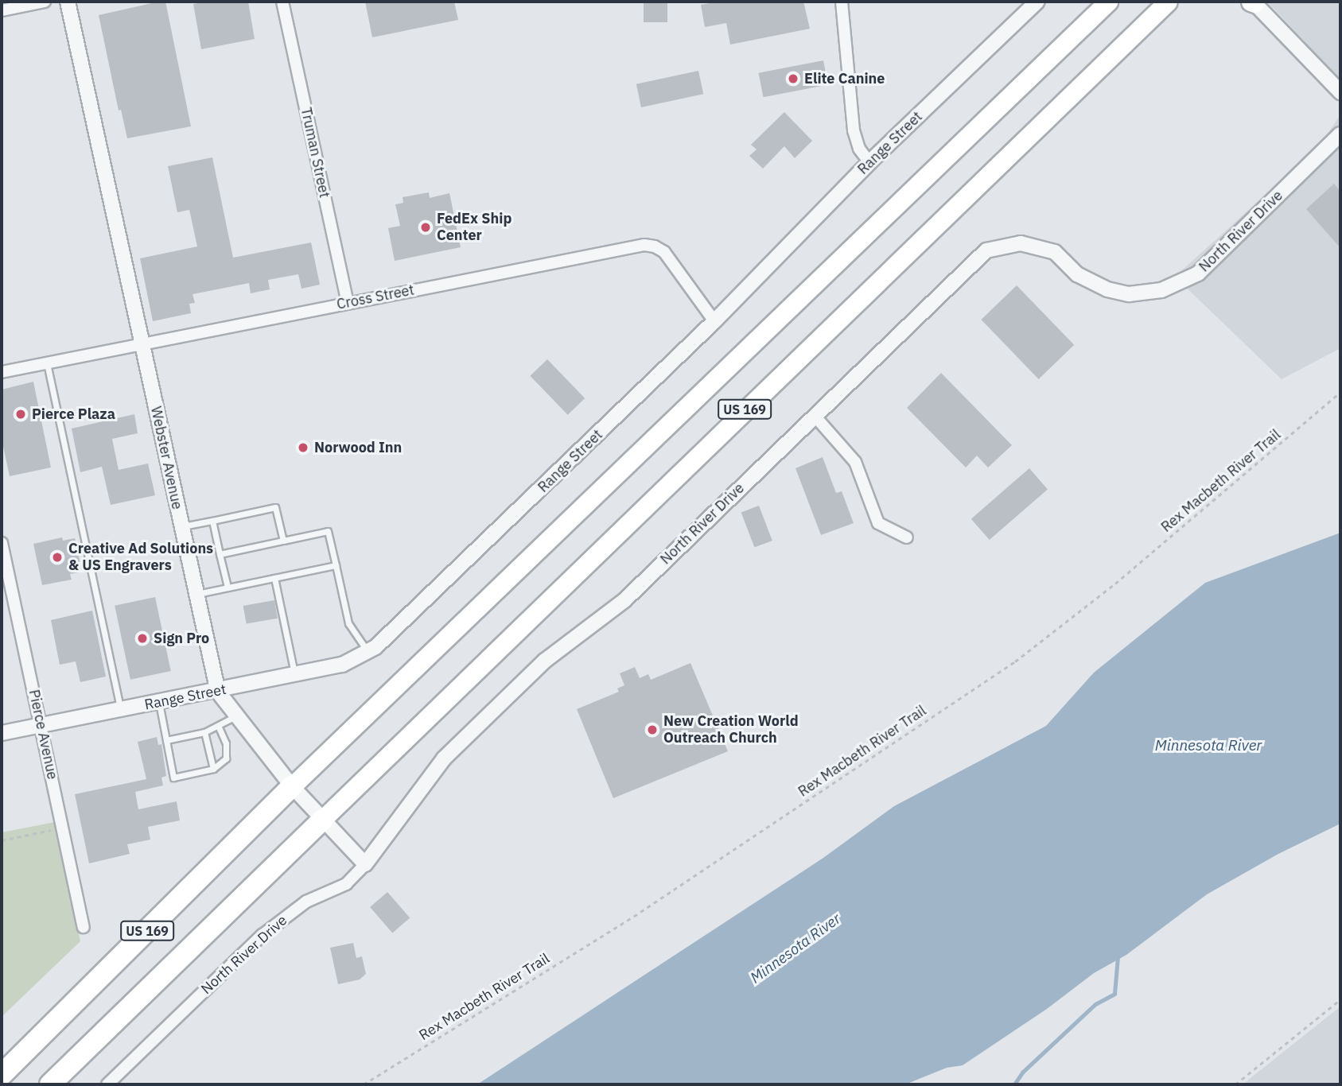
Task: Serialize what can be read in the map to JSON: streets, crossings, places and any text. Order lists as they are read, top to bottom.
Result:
{
  "streets": {
    "highway": ["US 169"],
    "street": [
      "Range Street",
      "Truman Street",
      "North River Drive",
      "Cross Street",
      "Webster Avenue",
      "Pierce Avenue"
    ],
    "path": ["Rex Macbeth River Trail"]
  },
  "crossings": [
    ["Range Street", "Cross Street"],
    ["Range Street", "Webster Avenue"],
    ["Range Street", "Pierce Avenue"],
    ["Truman Street", "Cross Street"],
    ["North River Drive", "Webster Avenue"],
    ["Cross Street", "Webster Avenue"],
    ["US 169", "Webster Avenue"]
  ],
  "water": ["Minnesota River"],
  "places": [
    "Elite Canine",
    "FedEx Ship Center",
    "Pierce Plaza",
    "Norwood Inn",
    "Creative Ad Solutions & US Engravers",
    "Sign Pro",
    "New Creation World Outreach Church"
  ]
}
